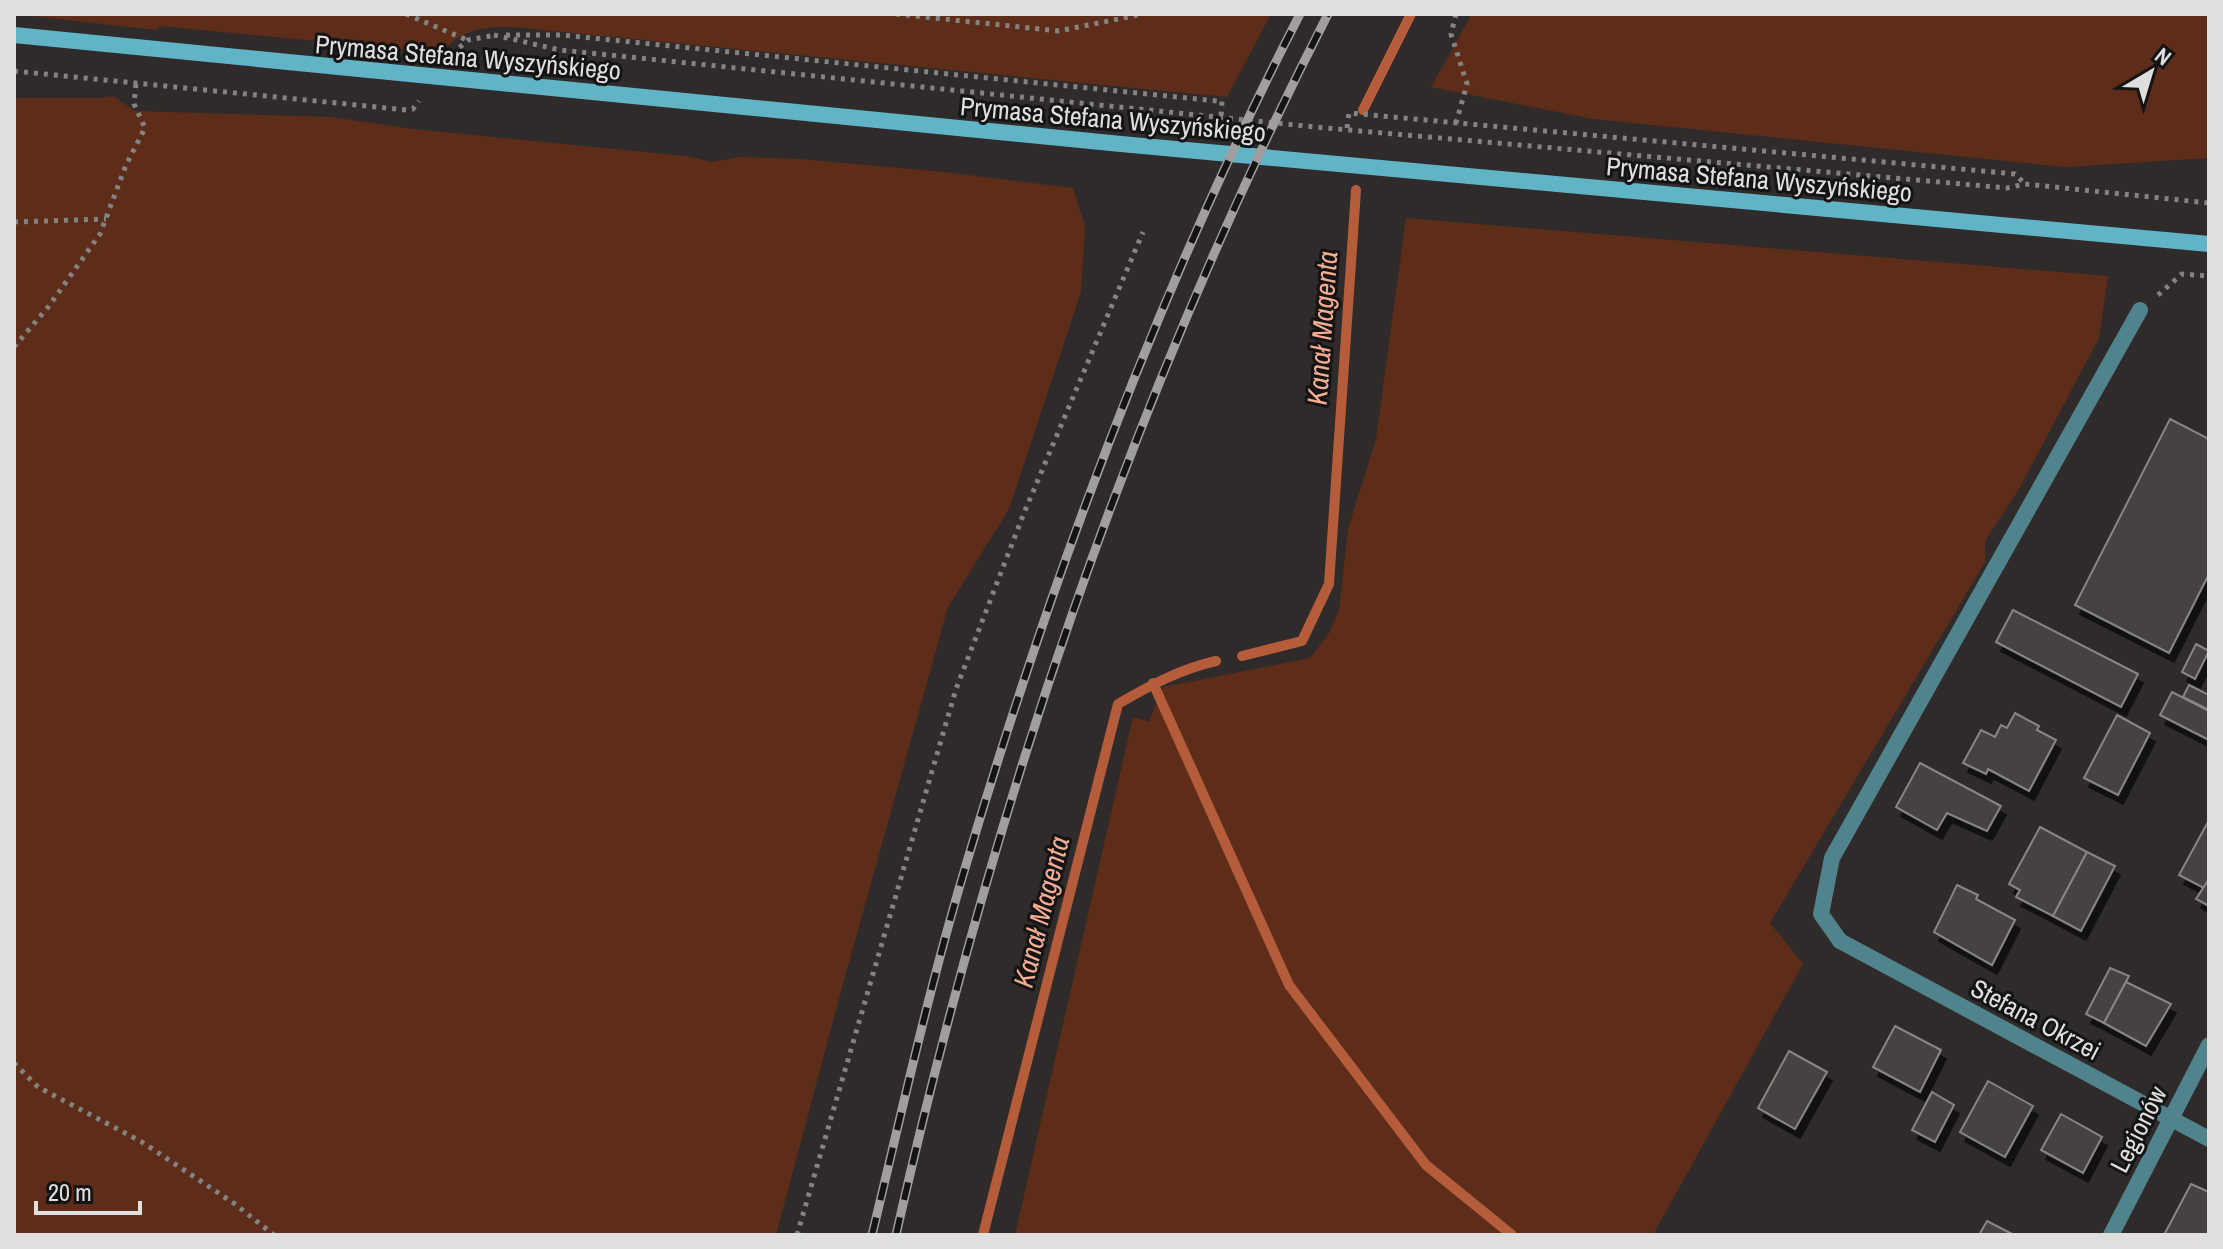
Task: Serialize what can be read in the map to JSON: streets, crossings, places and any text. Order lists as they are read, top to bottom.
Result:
{
  "streets": {
    "main road": ["Prymasa Stefana Wyszyńskiego"],
    "street": ["Stefana Okrzei", "Legionów"]
  },
  "crossings": [
    ["Stefana Okrzei", "Legionów"]
  ],
  "water": ["Kanał Magenta"],
  "scale_bar": "20 m",
  "north": "top right"
}
